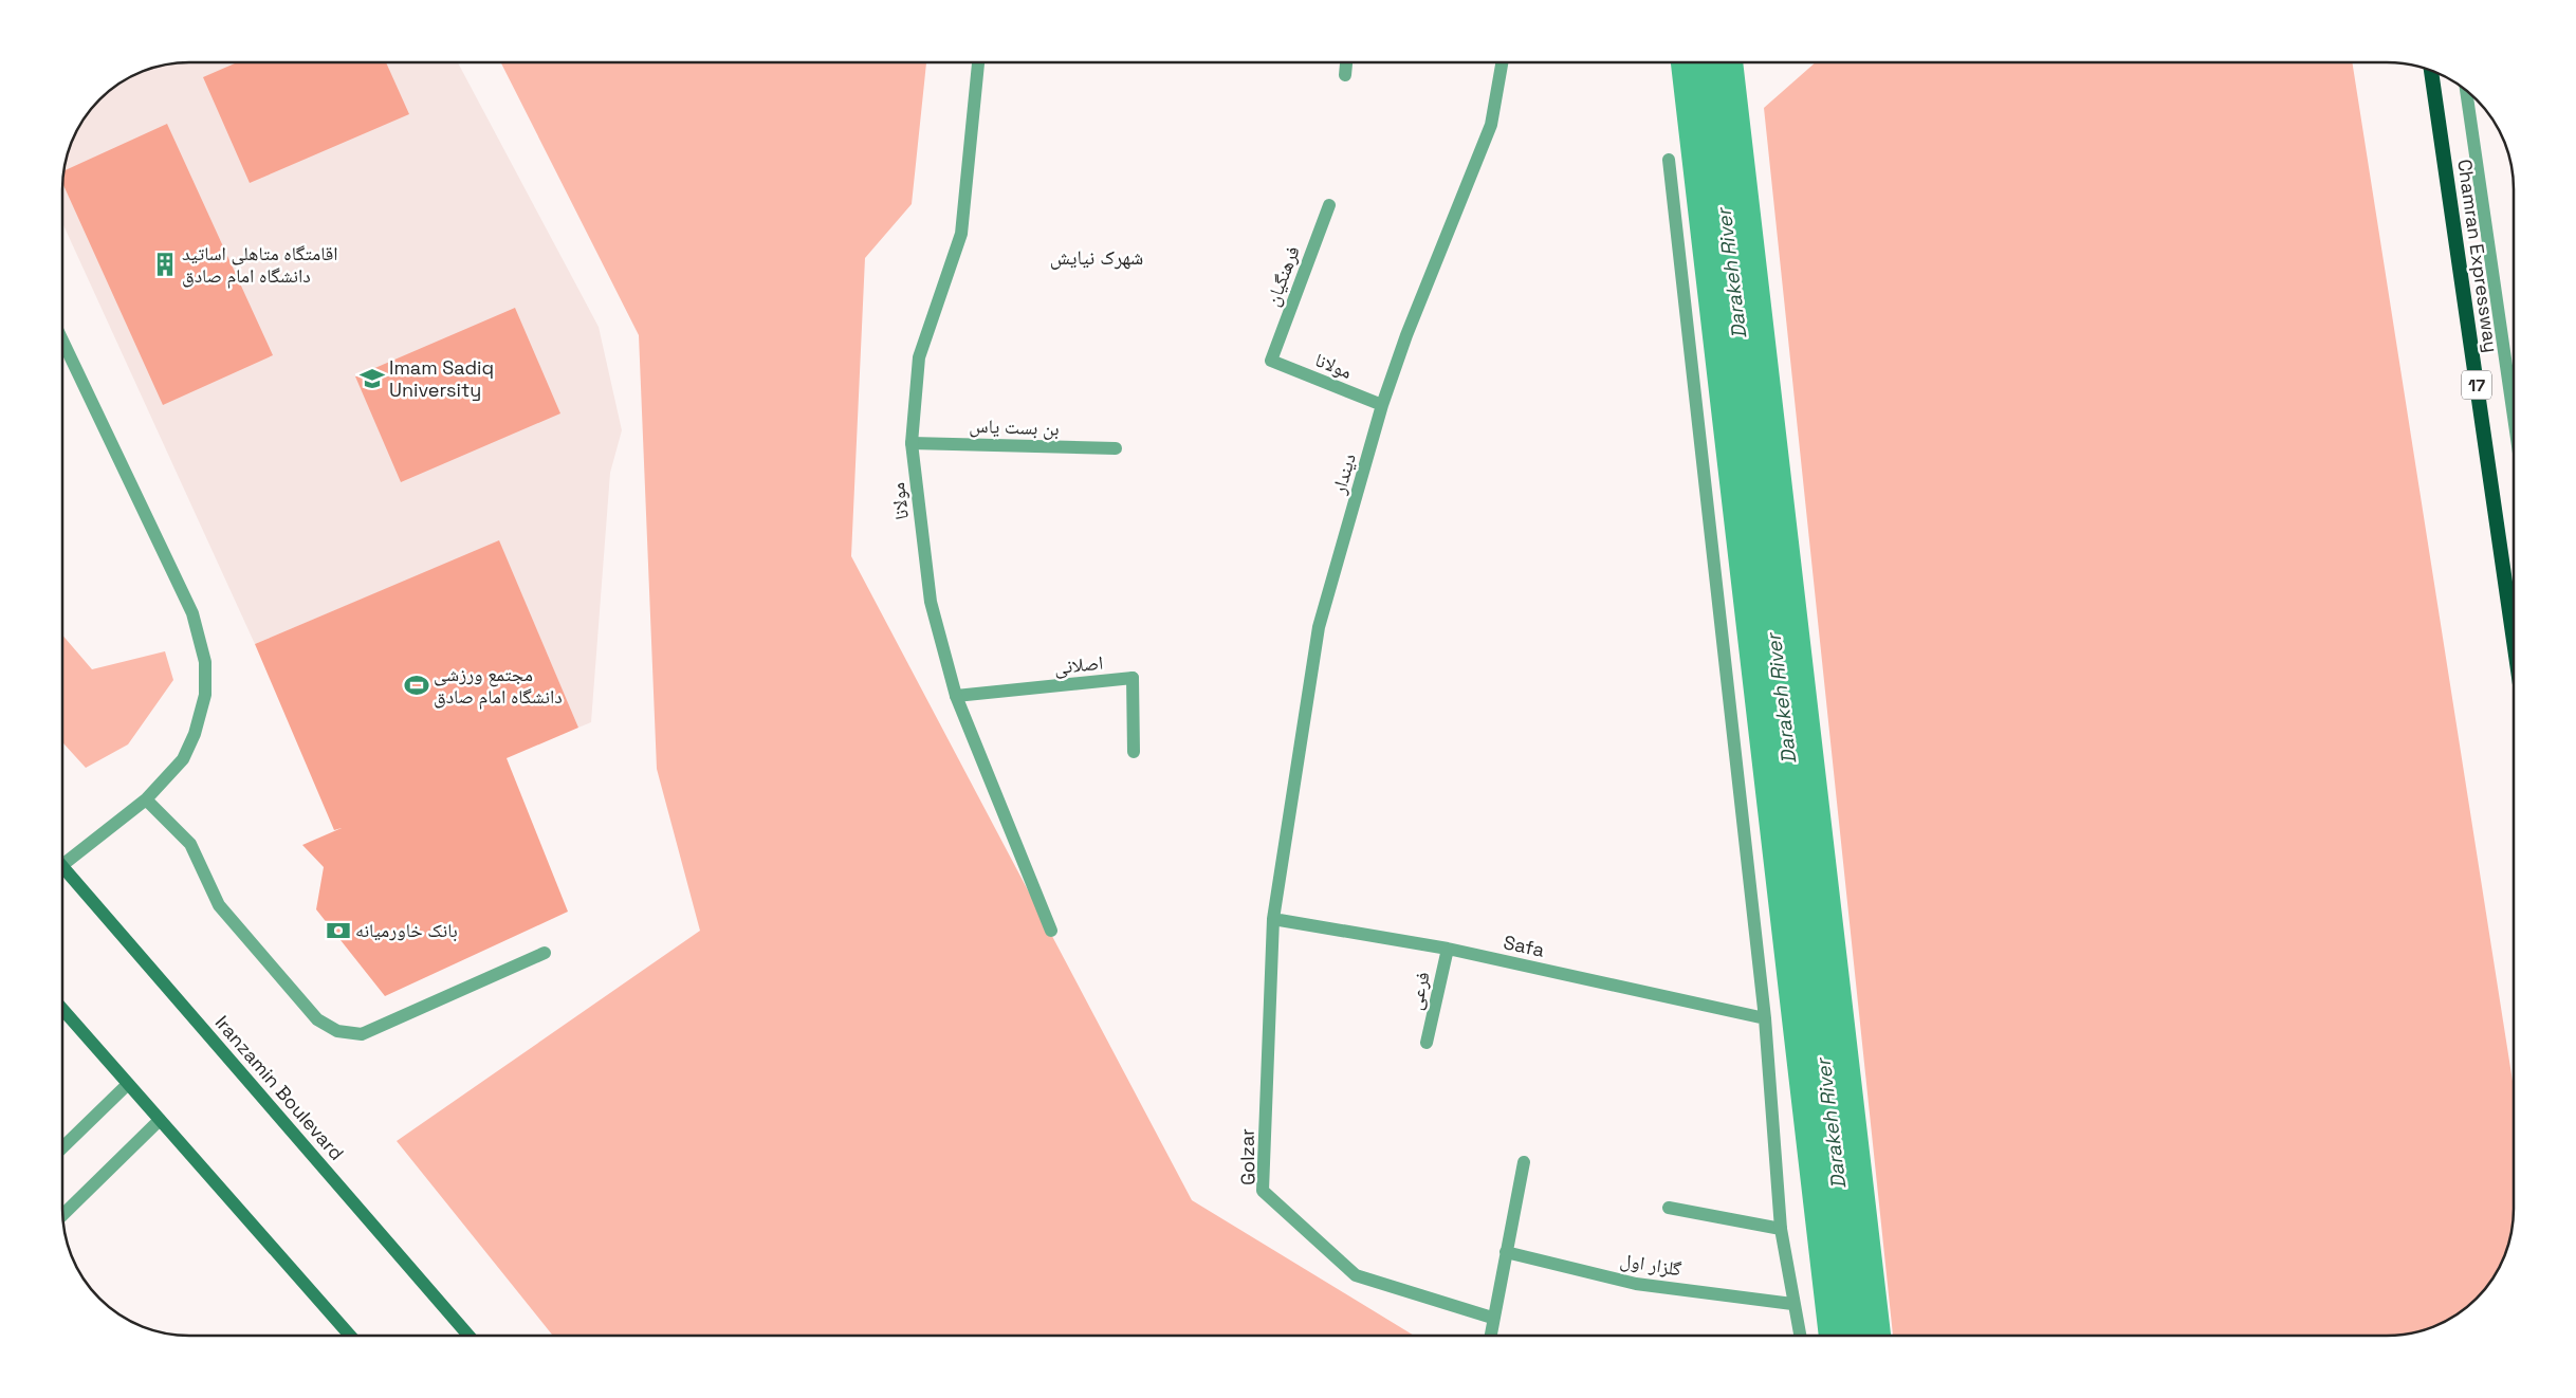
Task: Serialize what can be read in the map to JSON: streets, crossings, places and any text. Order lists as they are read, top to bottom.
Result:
{
  "streets": {
    "highway": ["Chamran Expressway", "17"],
    "main road": ["Iranzamin Boulevard"],
    "street": [
      "فرهنگیان",
      "مولانا",
      "بن بست یاس",
      "دیندار",
      "اصلانی",
      "Safa",
      "فرعی",
      "Golzar",
      "گلزار اول"
    ]
  },
  "crossings": [
    ["فرهنگیان", "مولانا"],
    ["مولانا", "بن بست یاس"],
    ["مولانا", "دیندار"],
    ["مولانا", "اصلانی"],
    ["دیندار", "Safa"],
    ["دیندار", "Golzar"],
    ["Safa", "فرعی"],
    ["Safa", "Golzar"]
  ],
  "districts": ["شهرک نیایش"],
  "water": ["Darakeh River"],
  "places": {
    "building": ["اقامتگاه متاهلی اساتید دانشگاه امام صادق"],
    "school or university": ["Imam Sadiq University"],
    "sports": ["مجتمع ورزشی دانشگاه امام صادق"],
    "bank": ["بانک خاورمیانه"]
  }
}
